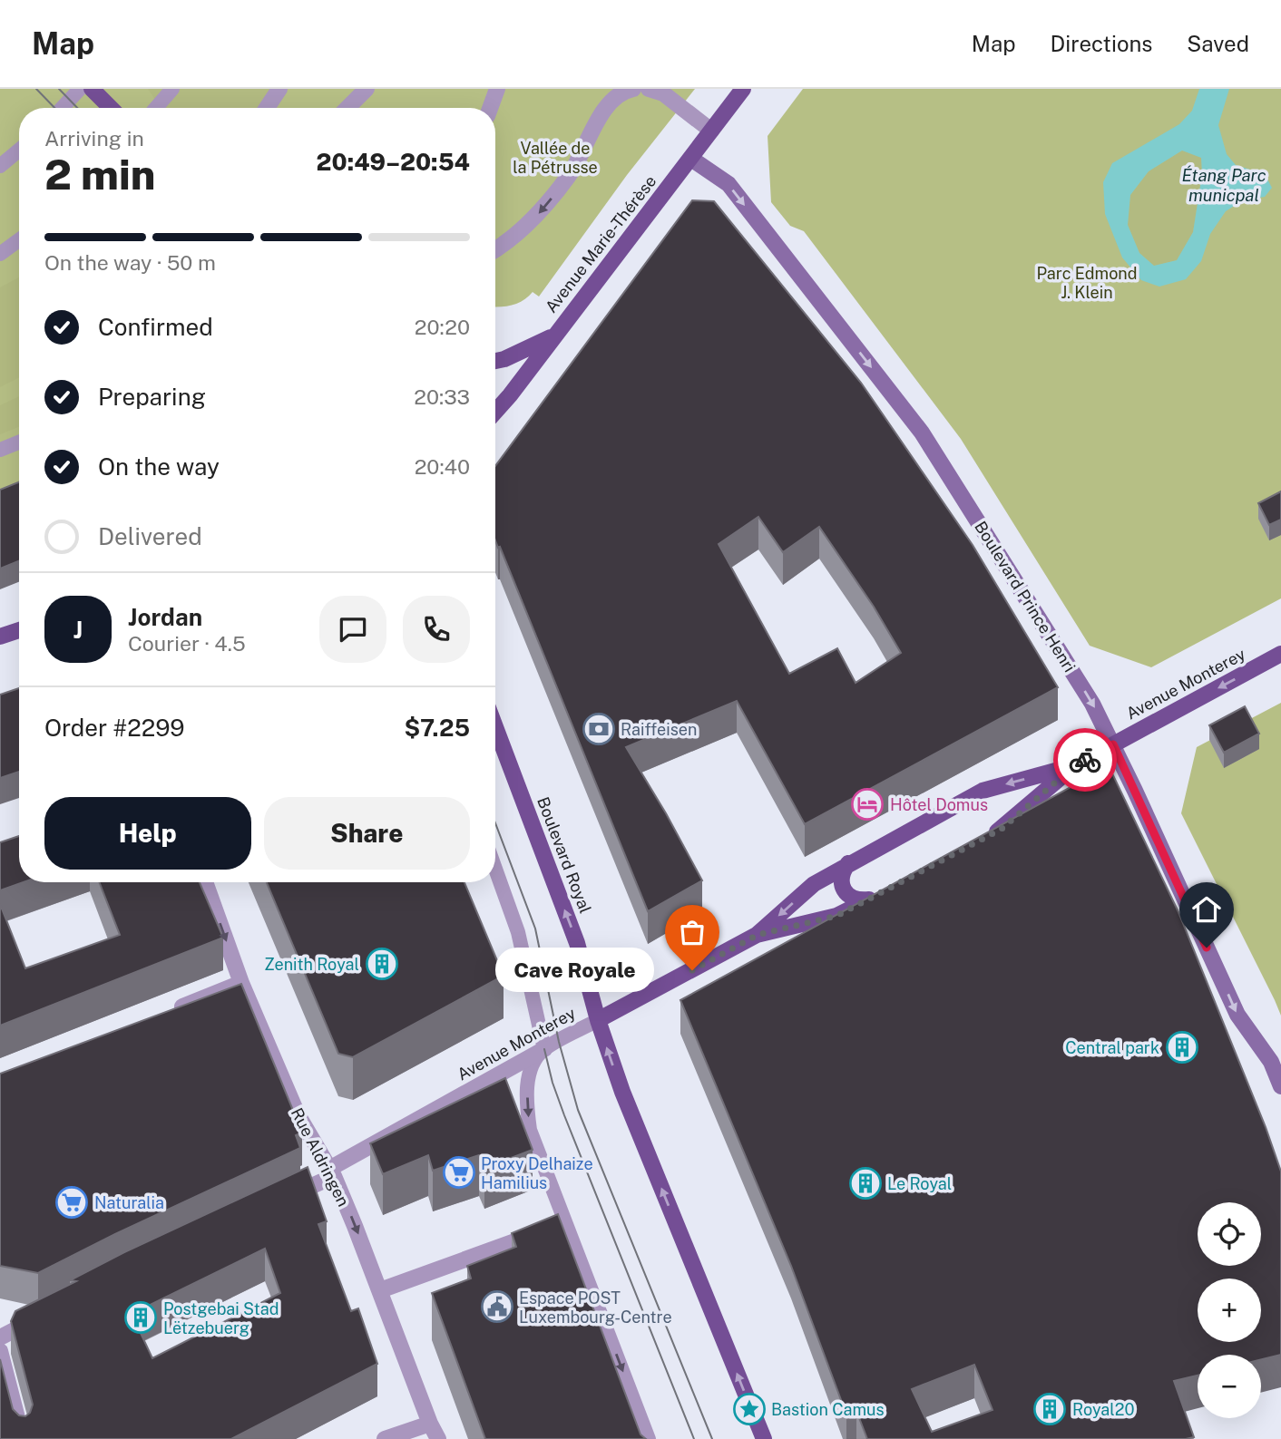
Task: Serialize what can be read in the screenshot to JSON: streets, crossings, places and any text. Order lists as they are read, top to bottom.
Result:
{
  "streets": {
    "main road": [
      "Avenue Marie-Thérèse",
      "Boulevard Prince Henri",
      "Avenue Monterey",
      "Boulevard Royal"
    ],
    "street": ["Rue Aldringen"]
  },
  "crossings": [
    ["Avenue Marie-Thérèse", "Boulevard Prince Henri"],
    ["Boulevard Prince Henri", "Avenue Monterey"],
    ["Avenue Monterey", "Boulevard Royal"],
    ["Avenue Monterey", "Rue Aldringen"]
  ],
  "one_way": [
    "Boulevard Prince Henri",
    "Avenue Monterey",
    "Boulevard Royal",
    "Rue Aldringen"
  ],
  "water": ["Étang Parc municpal"],
  "parks": ["Vallée de la Pétrusse", "Parc Edmond J. Klein"],
  "places": {
    "bank": ["Raiffeisen"],
    "hotel": ["Hôtel Domus"],
    "building": [
      "Zenith Royal",
      "Central park",
      "Le Royal",
      "Postgebai Stad Lëtzebuerg",
      "Royal20"
    ],
    "other": ["Cave Royale"],
    "supermarket": ["Proxy Delhaize Hamilius", "Naturalia"],
    "public building": ["Espace POST Luxembourg-Centre"],
    "place": ["Bastion Camus"]
  },
  "page": {
    "header": "Map",
    "nav": ["Map", "Directions", "Saved"],
    "heading": ["2 min", "Arriving in", "20:49–20:54"],
    "panel": [
      "Jordan",
      "Courier · 4.5",
      "Order #2299",
      "$7.25"
    ],
    "bar": "On the way · 50 m",
    "list": [
      ["Confirmed", "20:20"],
      ["Preparing", "20:33"],
      ["On the way", "20:40"],
      "Delivered"
    ],
    "round": "J",
    "buttons": ["Help", "Share"],
    "bubble": "Cave Royale",
    "map_buttons": ["+", "−"]
  }
}
